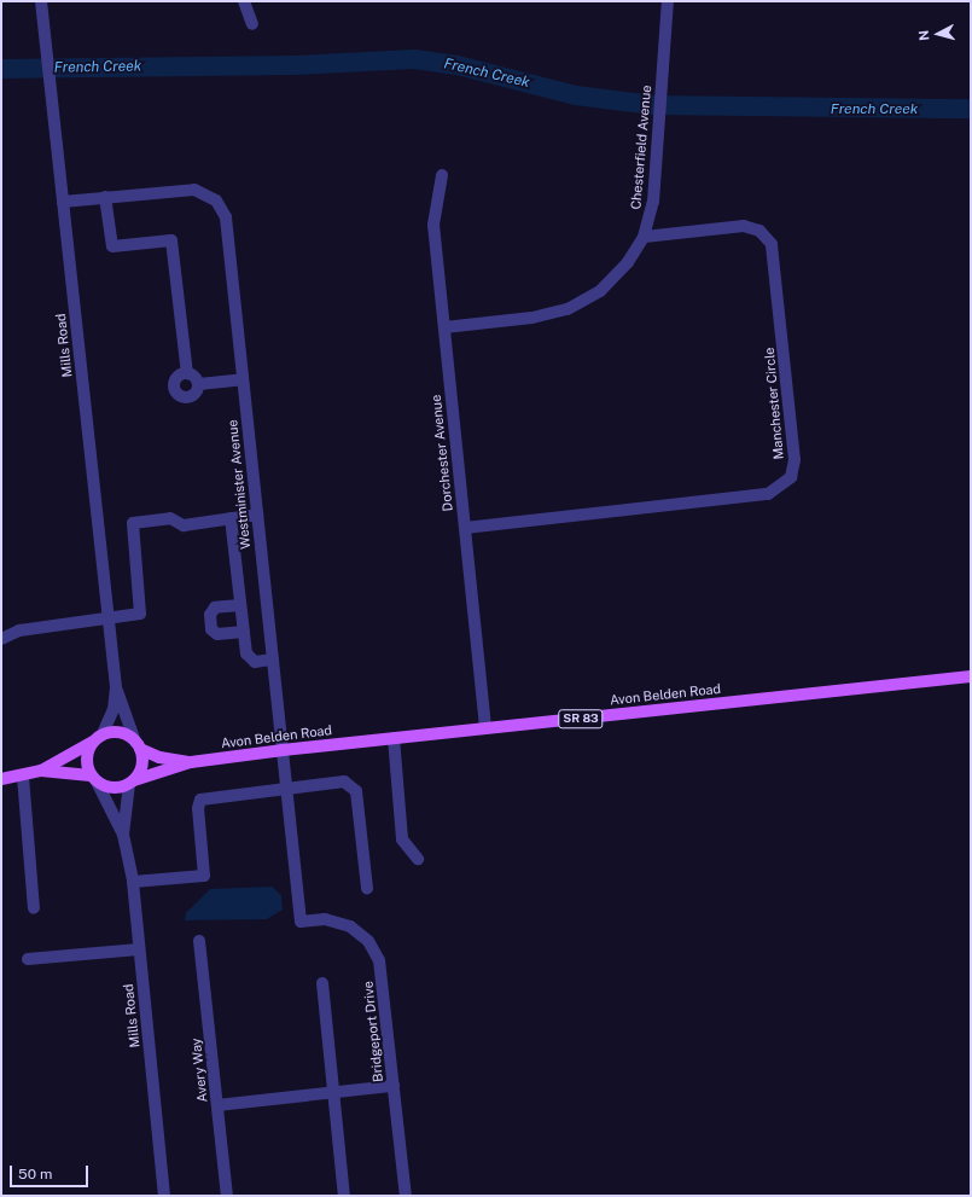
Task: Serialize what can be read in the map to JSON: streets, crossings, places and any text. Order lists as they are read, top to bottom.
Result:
{
  "streets": {
    "main road": ["Avon Belden Road", "SR 83"],
    "street": [
      "Chesterfield Avenue",
      "Mills Road",
      "Manchester Circle",
      "Dorchester Avenue",
      "Westminister Avenue",
      "Bridgeport Drive",
      "Avery Way"
    ]
  },
  "crossings": [
    ["Chesterfield Avenue", "Manchester Circle"],
    ["Chesterfield Avenue", "Dorchester Avenue"],
    ["Mills Road", "Westminister Avenue"],
    ["Mills Road", "Avon Belden Road"],
    ["Manchester Circle", "Dorchester Avenue"],
    ["Dorchester Avenue", "Avon Belden Road"],
    ["Westminister Avenue", "Avon Belden Road"],
    ["Westminister Avenue", "Bridgeport Drive"]
  ],
  "water": ["French Creek"],
  "scale_bar": "50 m",
  "north": "left"
}
